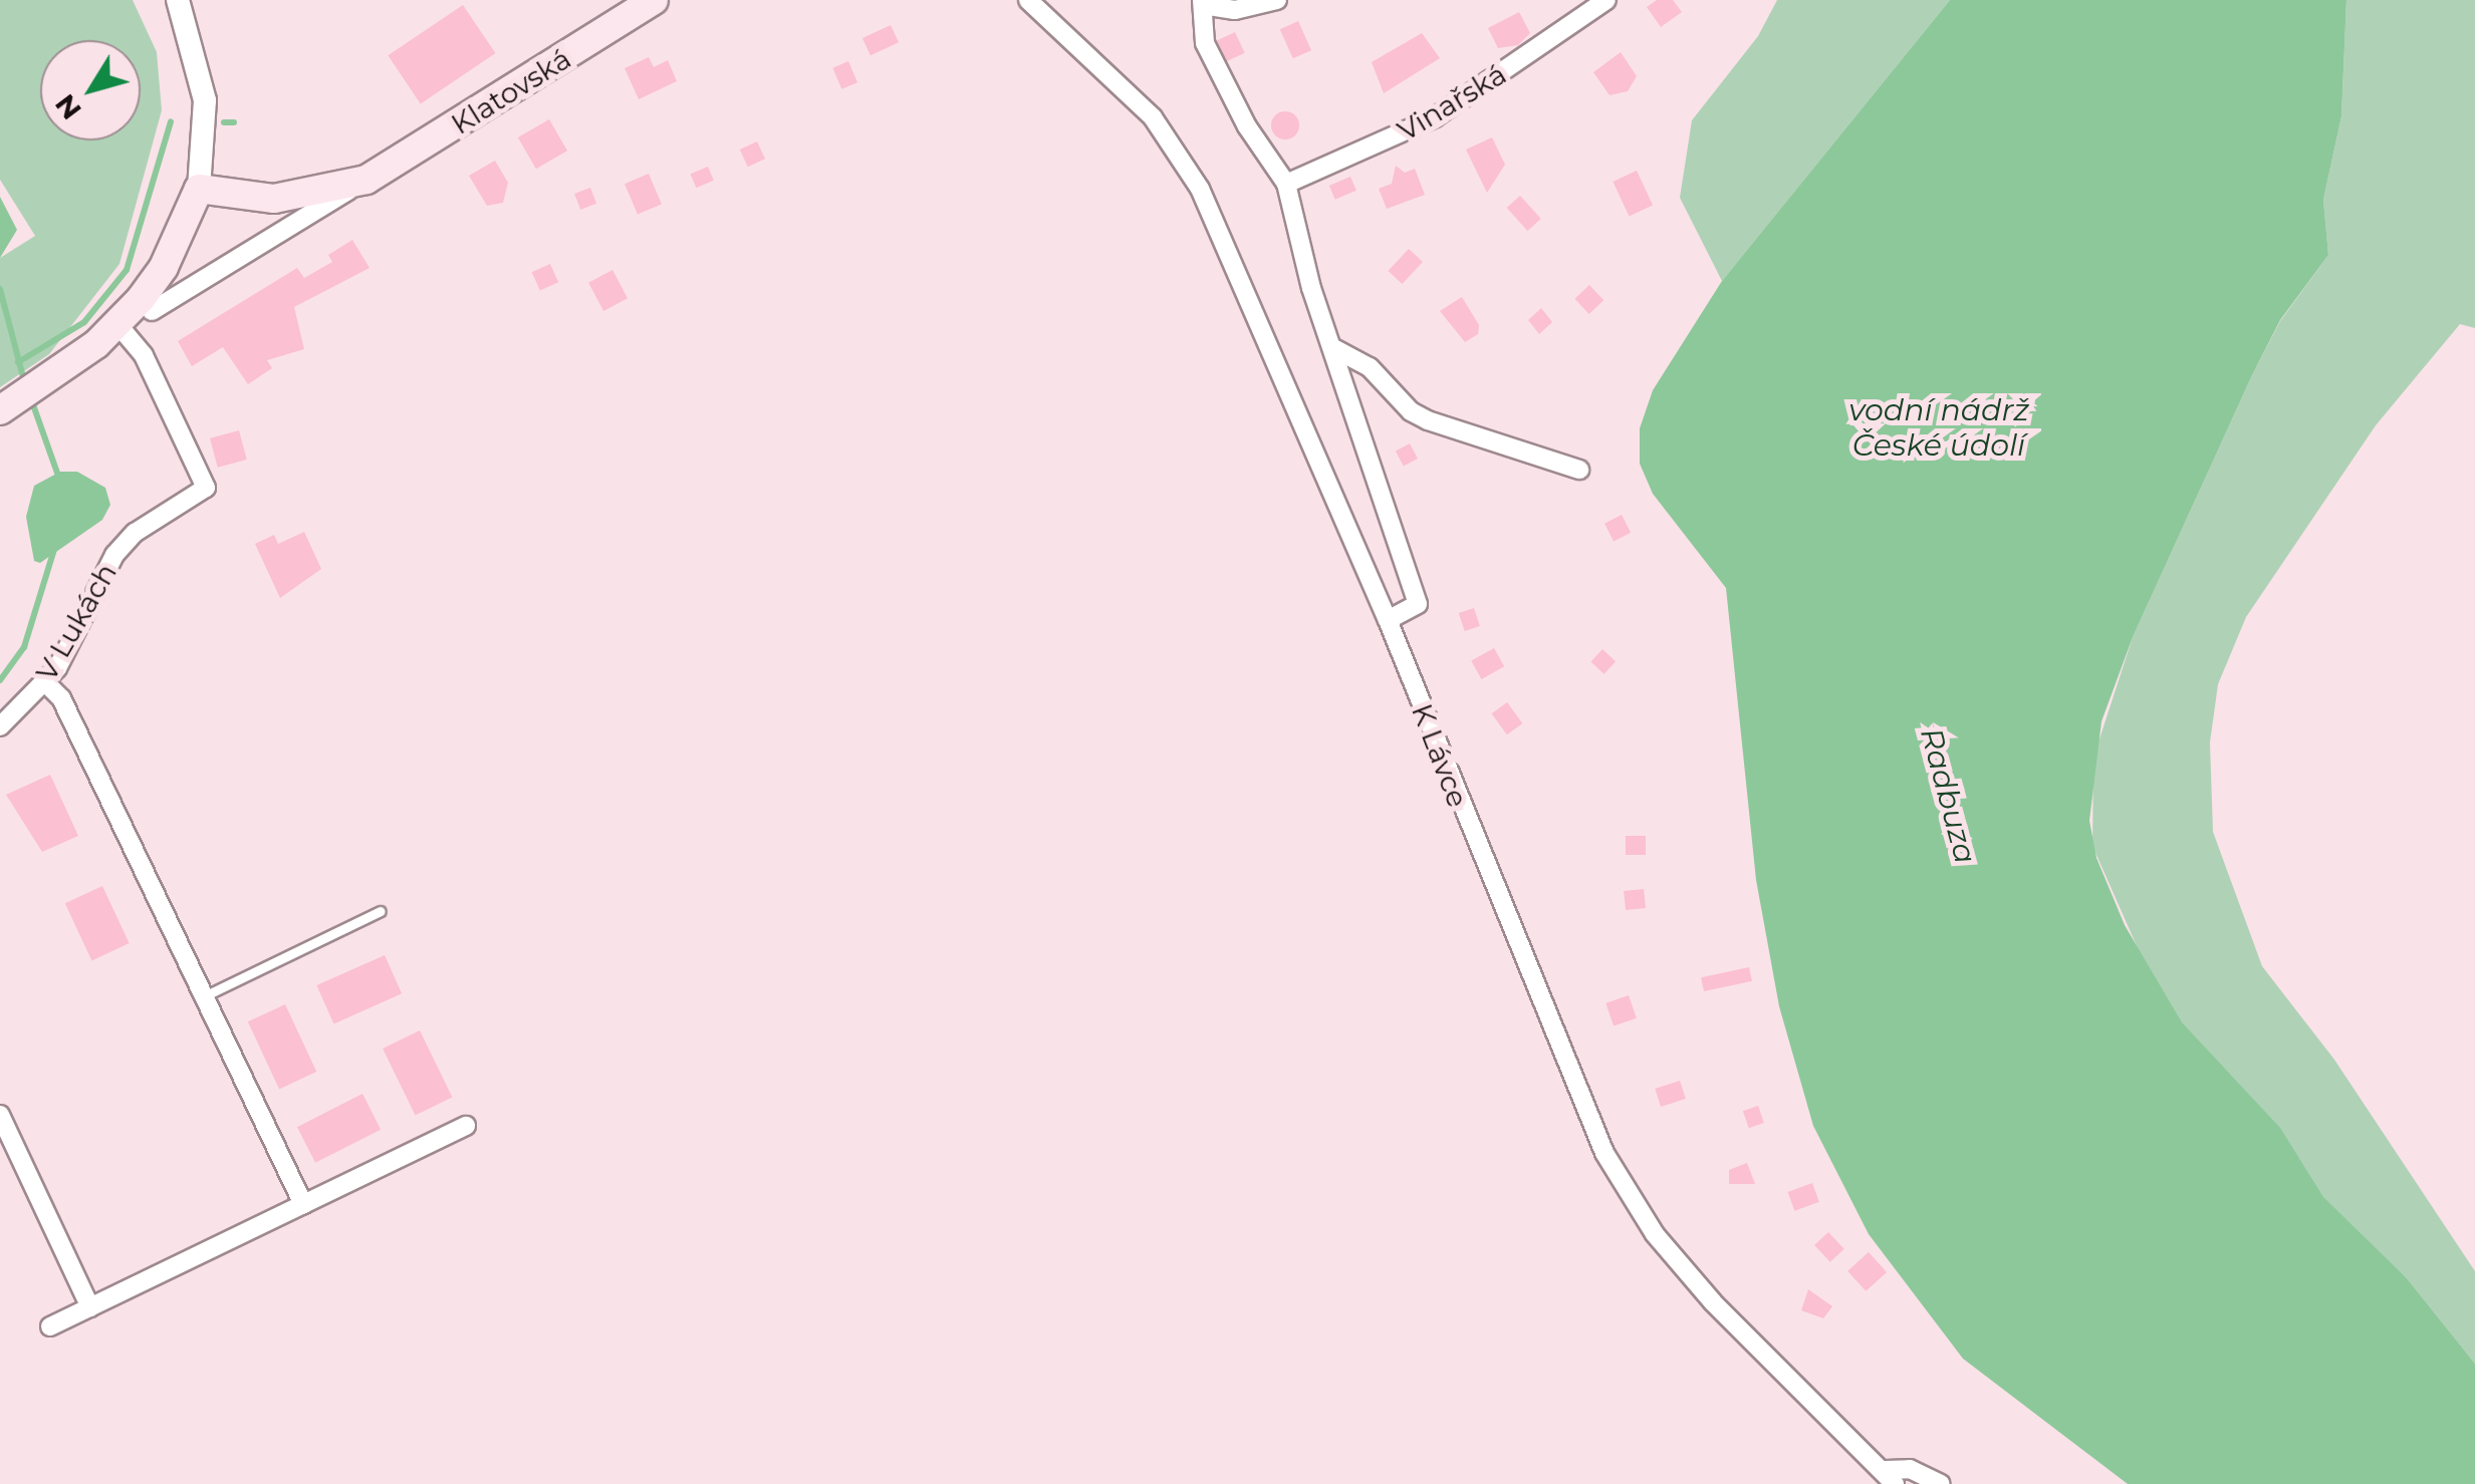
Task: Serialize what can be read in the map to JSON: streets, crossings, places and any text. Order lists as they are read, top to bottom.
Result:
{
  "streets": {
    "main road": ["Klatovská"],
    "street": ["Vinařská", "V Lukách", "K Lávce"]
  },
  "water": ["vodní nádrž České údolí", "Radbuza"],
  "north": "bottom left"
}
